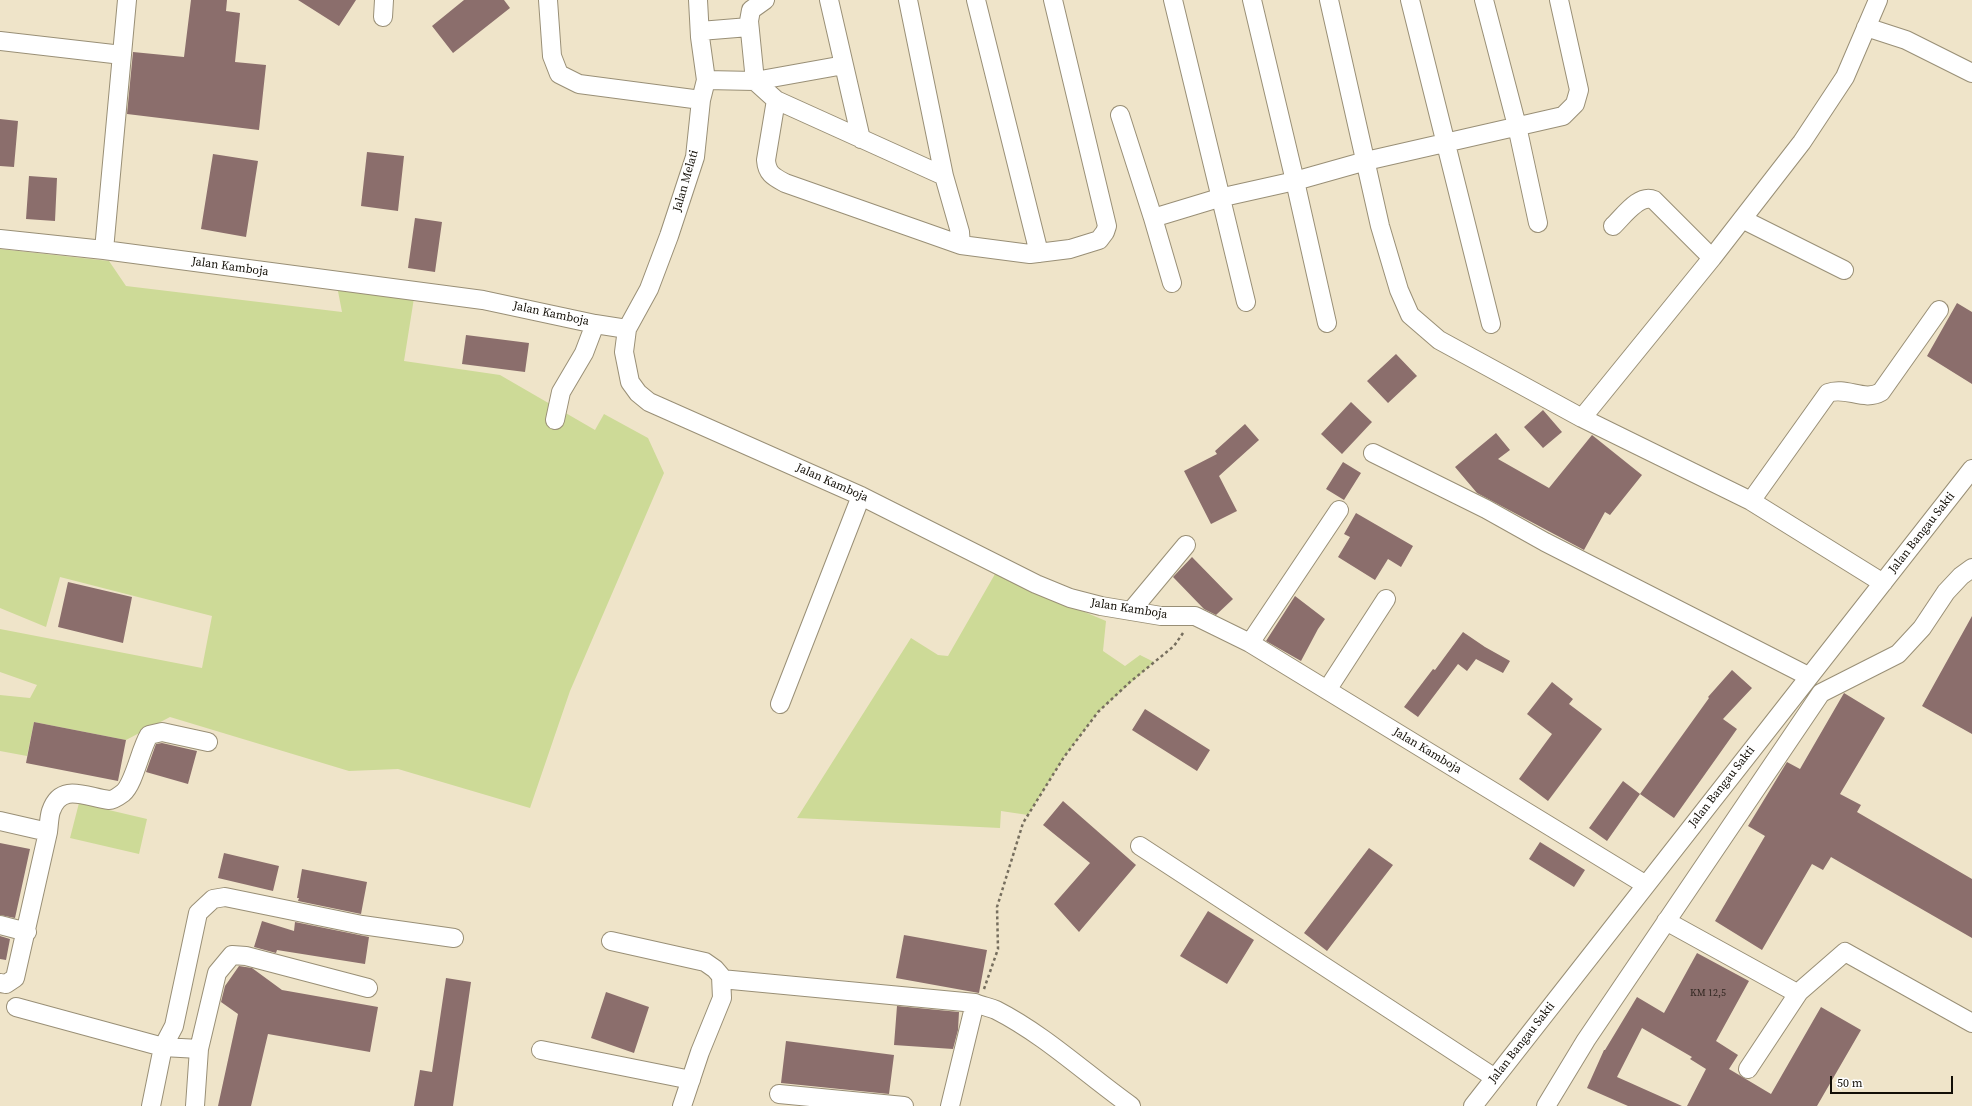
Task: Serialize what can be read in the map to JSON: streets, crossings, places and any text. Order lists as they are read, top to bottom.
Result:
{
  "streets": {
    "street": ["Jalan Melati", "Jalan Kamboja", "Jalan Bangau Sakti"]
  },
  "crossings": [
    ["Jalan Melati", "Jalan Kamboja"],
    ["Jalan Kamboja", "Jalan Bangau Sakti"]
  ],
  "house_numbers": ["KM 12,5"],
  "scale_bar": "50 m"
}
